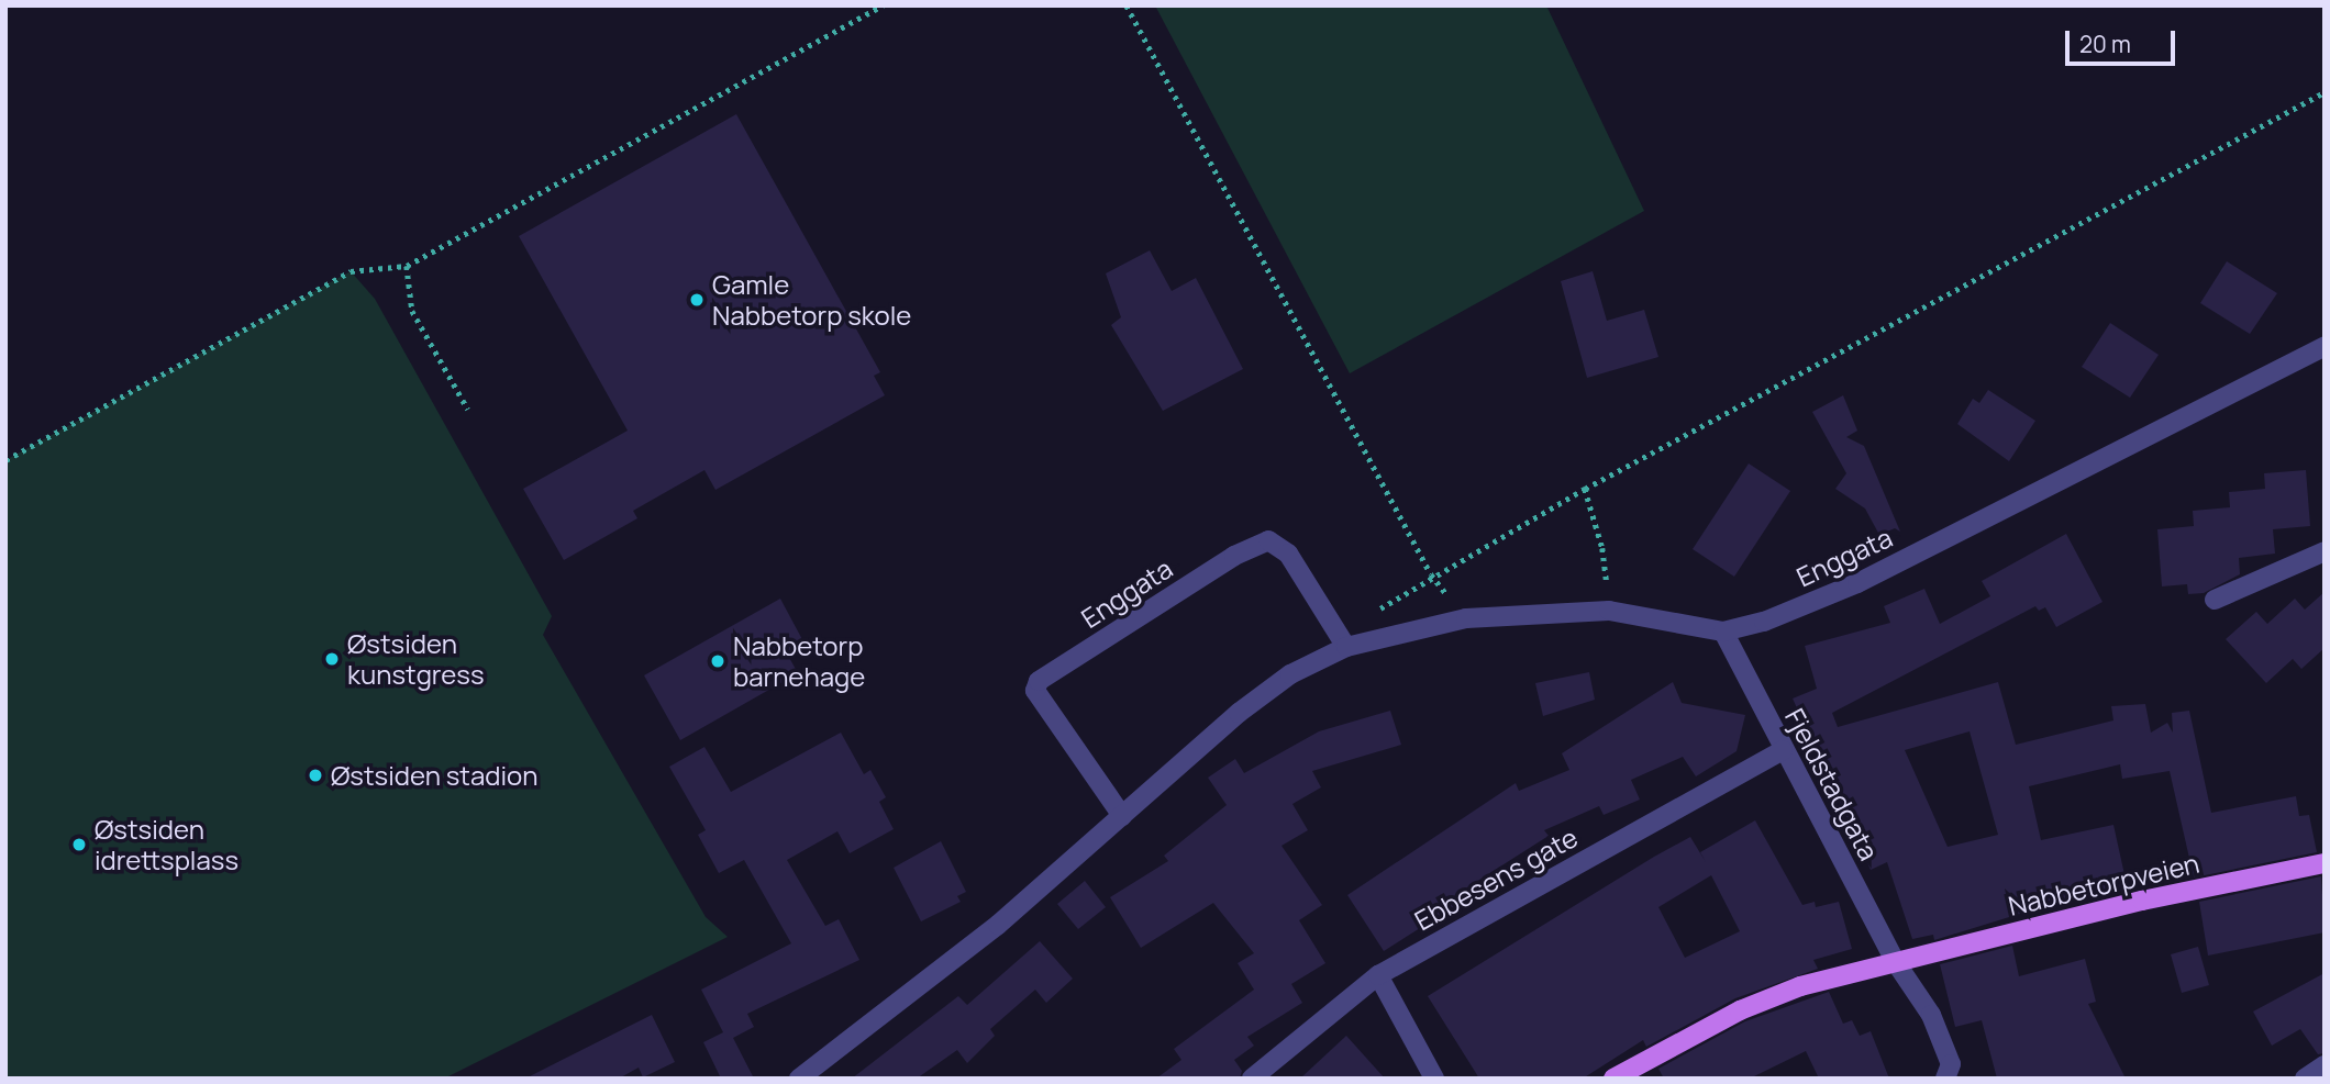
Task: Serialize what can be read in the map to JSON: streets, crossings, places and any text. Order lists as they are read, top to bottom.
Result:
{
  "streets": {
    "main road": ["Nabbetorpveien"],
    "street": ["Enggata", "Fjeldstadgata", "Ebbesens gate"]
  },
  "crossings": [
    ["Enggata", "Fjeldstadgata"],
    ["Fjeldstadgata", "Ebbesens gate"],
    ["Fjeldstadgata", "Nabbetorpveien"]
  ],
  "places": [
    "Gamle Nabbetorp skole",
    "Østsiden kunstgress",
    "Nabbetorp barnehage",
    "Østsiden stadion",
    "Østsiden idrettsplass"
  ],
  "scale_bar": "20 m"
}
